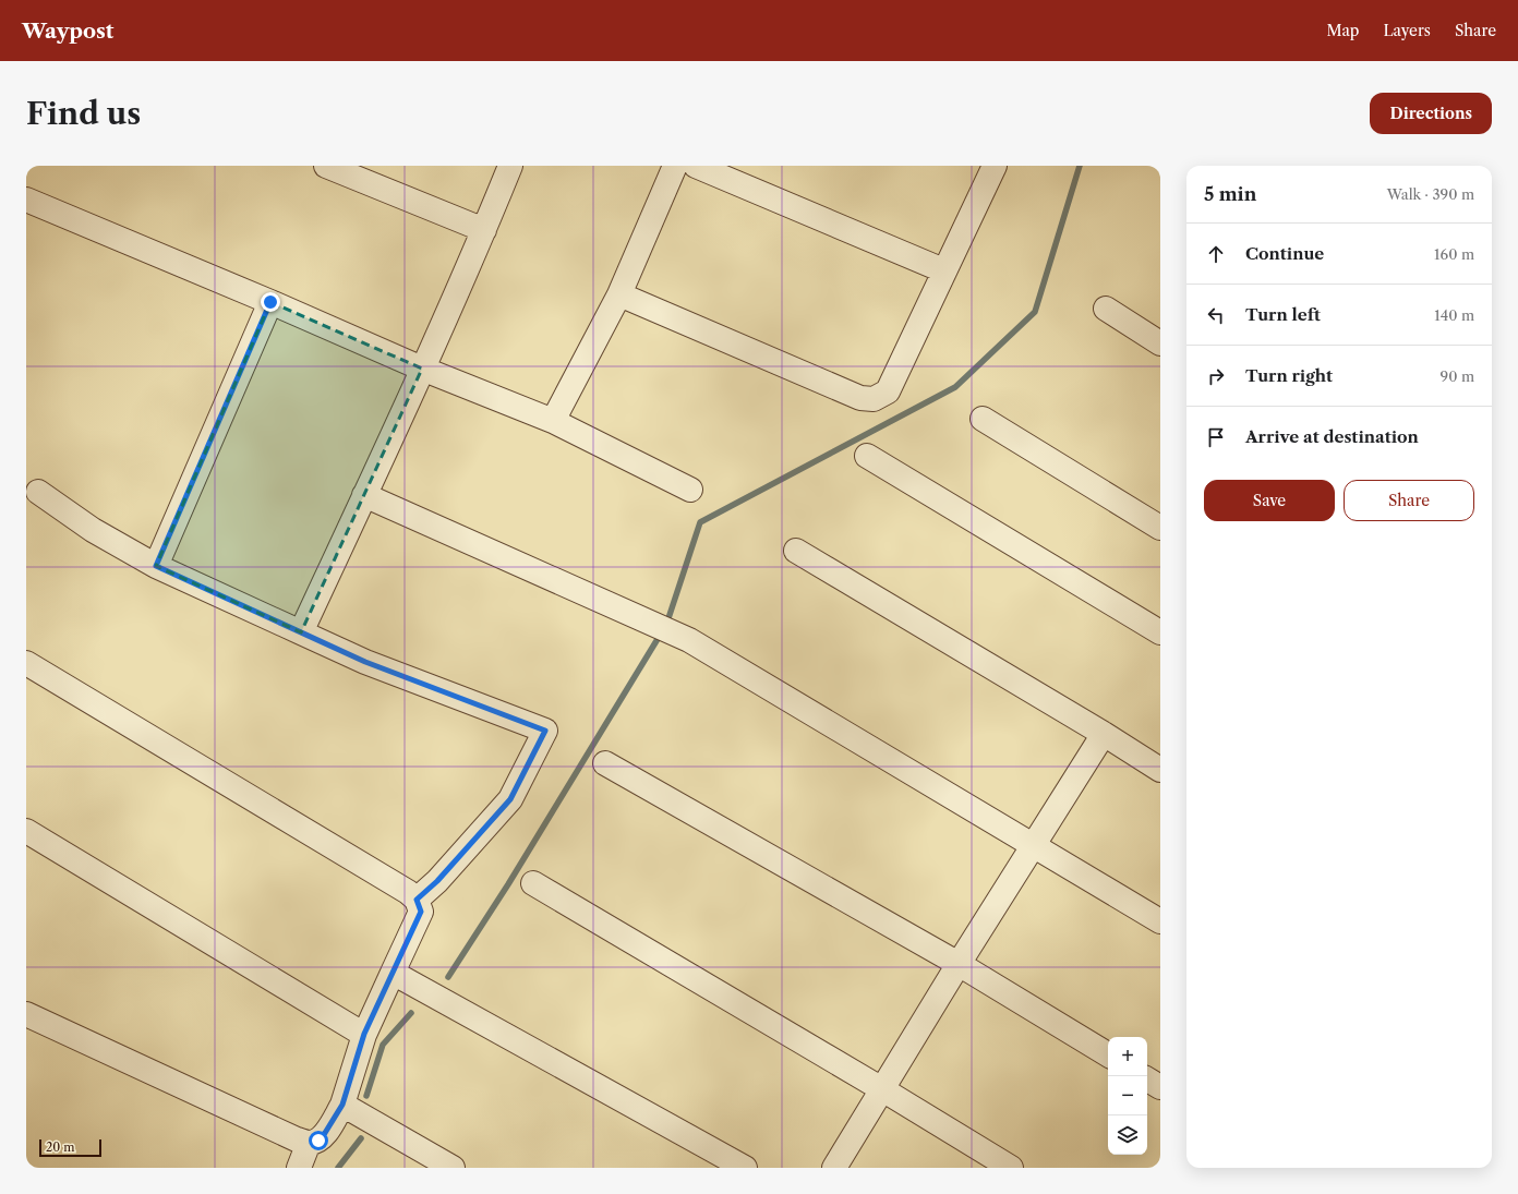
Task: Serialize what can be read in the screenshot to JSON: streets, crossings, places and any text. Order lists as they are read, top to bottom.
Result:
{
  "scale_bar": "20 m",
  "page": {
    "header": "Waypost",
    "nav": ["Map", "Layers", "Share"],
    "buttons": [
      "Directions",
      ["Save", "Share"]
    ],
    "title": "Find us",
    "heading": ["5 min", "Walk · 390 m"],
    "list": [
      ["Continue", "160 m"],
      ["Turn left", "140 m"],
      ["Turn right", "90 m"],
      "Arrive at destination"
    ],
    "map_buttons": ["+", "−"],
    "scale": "20 m"
  }
}
